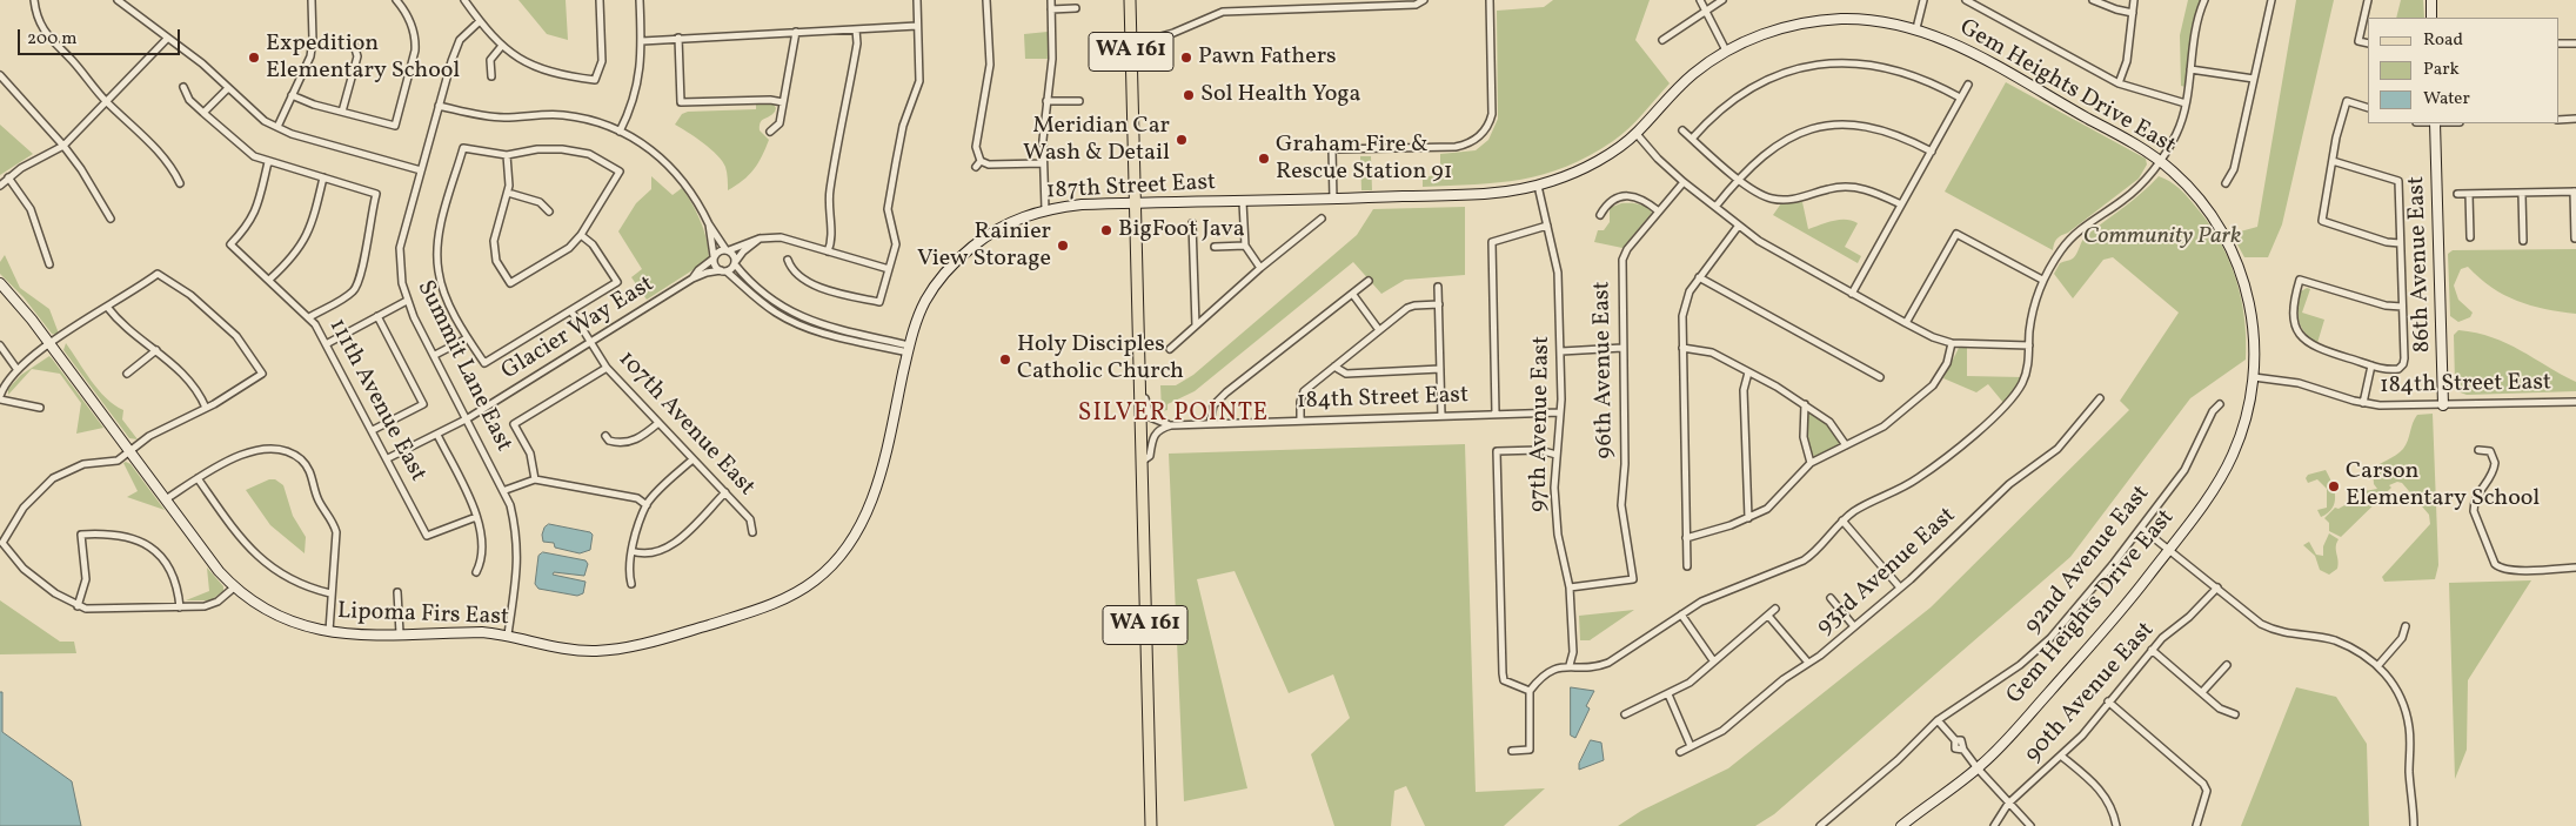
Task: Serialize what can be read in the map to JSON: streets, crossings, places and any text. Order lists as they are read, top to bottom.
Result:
{
  "streets": {
    "main road": ["WA 161"],
    "street": [
      "Gem Heights Drive East",
      "187th Street East",
      "86th Avenue East",
      "Glacier Way East",
      "Summit Lane East",
      "96th Avenue East",
      "184th Street East",
      "111th Avenue East",
      "107th Avenue East",
      "97th Avenue East",
      "92nd Avenue East",
      "93rd Avenue East",
      "Lipoma Firs East",
      "90th Avenue East"
    ]
  },
  "crossings": [
    ["WA 161", "187th Street East"],
    ["Gem Heights Drive East", "187th Street East"],
    ["Gem Heights Drive East", "184th Street East"],
    ["Gem Heights Drive East", "97th Avenue East"],
    ["187th Street East", "Lipoma Firs East"],
    ["86th Avenue East", "184th Street East"],
    ["Glacier Way East", "Summit Lane East"],
    ["Glacier Way East", "111th Avenue East"],
    ["Glacier Way East", "107th Avenue East"],
    ["Summit Lane East", "Lipoma Firs East"],
    ["96th Avenue East", "97th Avenue East"],
    ["184th Street East", "97th Avenue East"]
  ],
  "districts": ["SILVER POINTE"],
  "parks": ["Community Park"],
  "places": [
    "Expedition Elementary School",
    "Pawn Fathers",
    "Sol Health Yoga",
    "Meridian Car Wash & Detail",
    "Graham Fire & Rescue Station 91",
    "BigFoot Java",
    "Rainier View Storage",
    "Holy Disciples Catholic Church",
    "Carson Elementary School"
  ],
  "legend": ["Road", "Park", "Water"],
  "scale_bar": "200 m"
}
